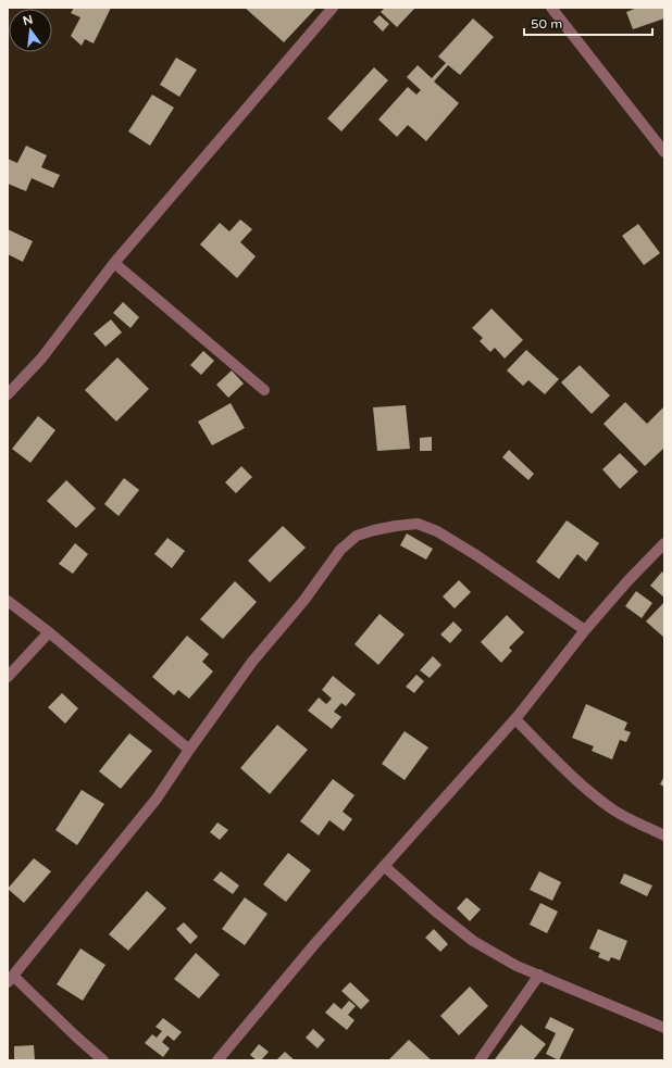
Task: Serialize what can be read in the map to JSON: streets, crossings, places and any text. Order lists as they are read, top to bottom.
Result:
{
  "scale_bar": "50 m",
  "north": "top"
}
